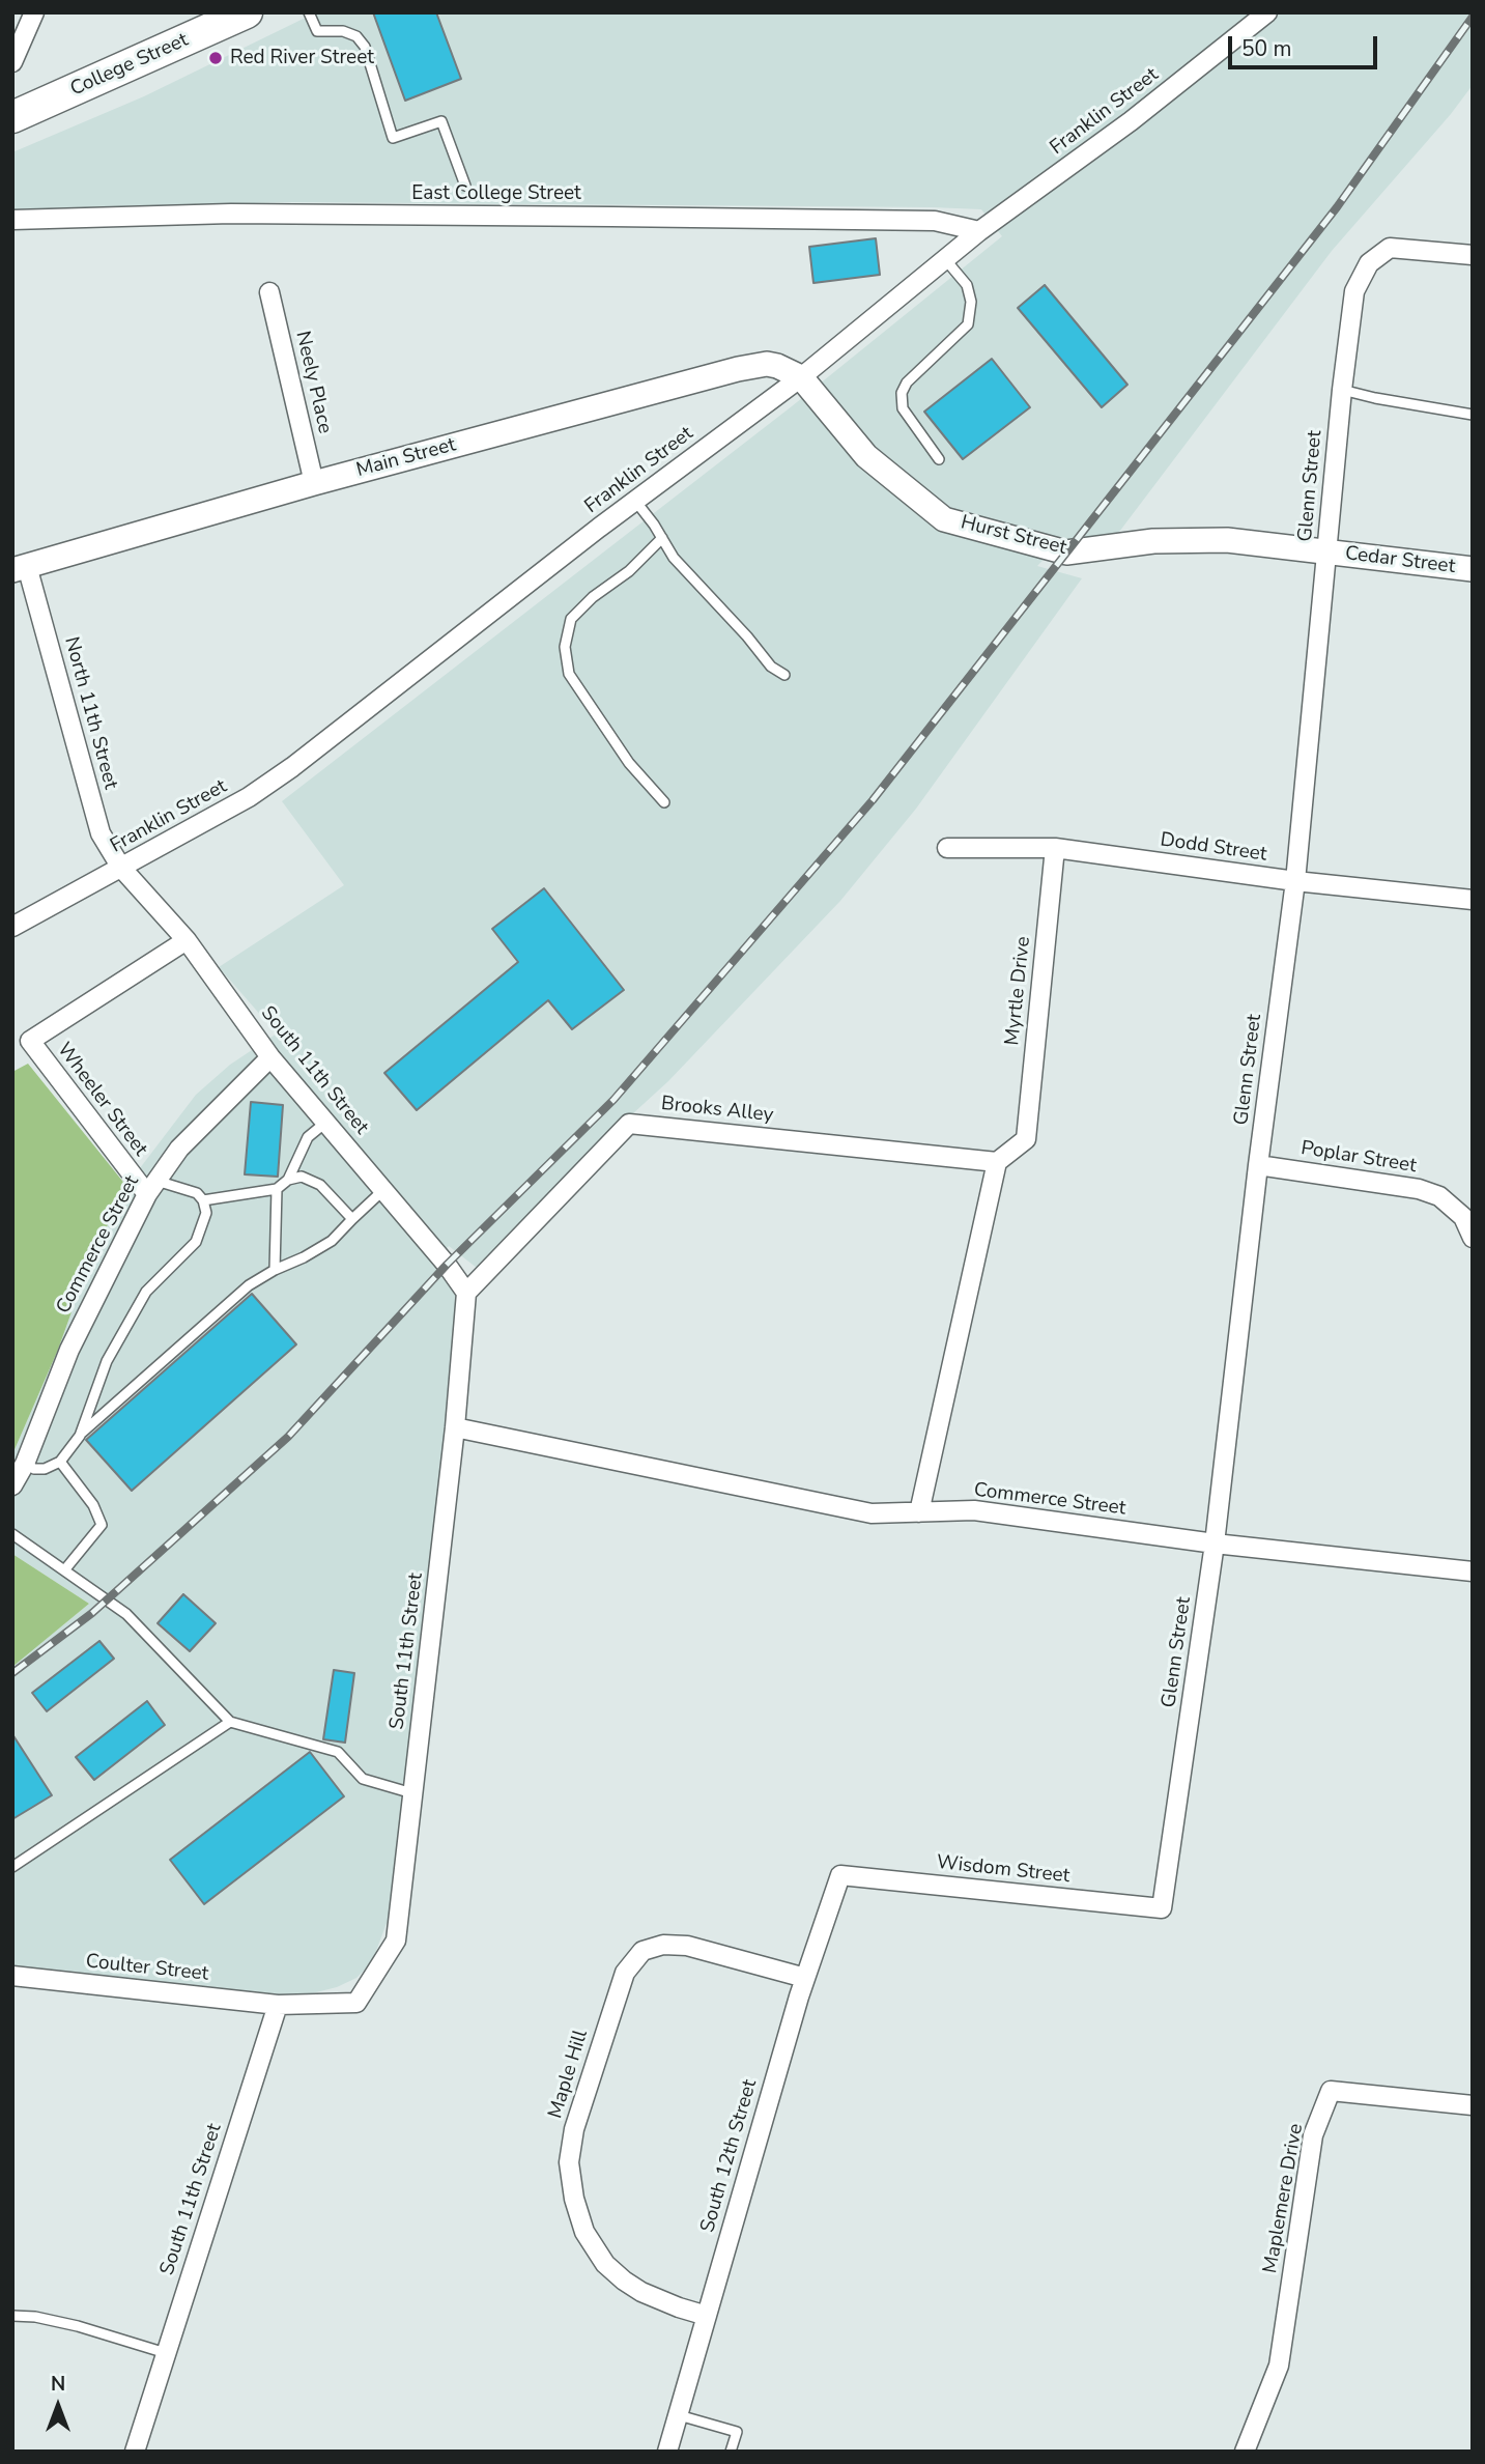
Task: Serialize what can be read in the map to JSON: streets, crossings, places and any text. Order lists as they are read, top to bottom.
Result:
{
  "streets": {
    "main road": ["College Street"],
    "street": [
      "Franklin Street",
      "East College Street",
      "Neely Place",
      "Main Street",
      "Glenn Street",
      "Hurst Street",
      "Cedar Street",
      "North 11th Street",
      "Dodd Street",
      "Myrtle Drive",
      "South 11th Street",
      "Wheeler Street",
      "Brooks Alley",
      "Poplar Street",
      "Commerce Street",
      "Wisdom Street",
      "Coulter Street",
      "Maple Hill",
      "South 12th Street",
      "Maplemere Drive"
    ]
  },
  "crossings": [
    ["Franklin Street", "East College Street"],
    ["Franklin Street", "Main Street"],
    ["Franklin Street", "Hurst Street"],
    ["Franklin Street", "North 11th Street"],
    ["Franklin Street", "South 11th Street"],
    ["Neely Place", "Main Street"],
    ["Main Street", "Hurst Street"],
    ["Main Street", "North 11th Street"],
    ["Glenn Street", "Hurst Street"],
    ["Glenn Street", "Cedar Street"],
    ["Glenn Street", "Dodd Street"],
    ["Glenn Street", "Poplar Street"],
    ["Glenn Street", "Commerce Street"],
    ["Glenn Street", "Wisdom Street"],
    ["Hurst Street", "Cedar Street"],
    ["North 11th Street", "South 11th Street"],
    ["Dodd Street", "Myrtle Drive"],
    ["Myrtle Drive", "Brooks Alley"],
    ["South 11th Street", "Wheeler Street"],
    ["South 11th Street", "Brooks Alley"],
    ["South 11th Street", "Commerce Street"],
    ["South 11th Street", "Coulter Street"],
    ["Wheeler Street", "Commerce Street"],
    ["Wisdom Street", "South 12th Street"],
    ["Maple Hill", "South 12th Street"]
  ],
  "places": ["Red River Street"],
  "scale_bar": "50 m",
  "north": "top"
}
